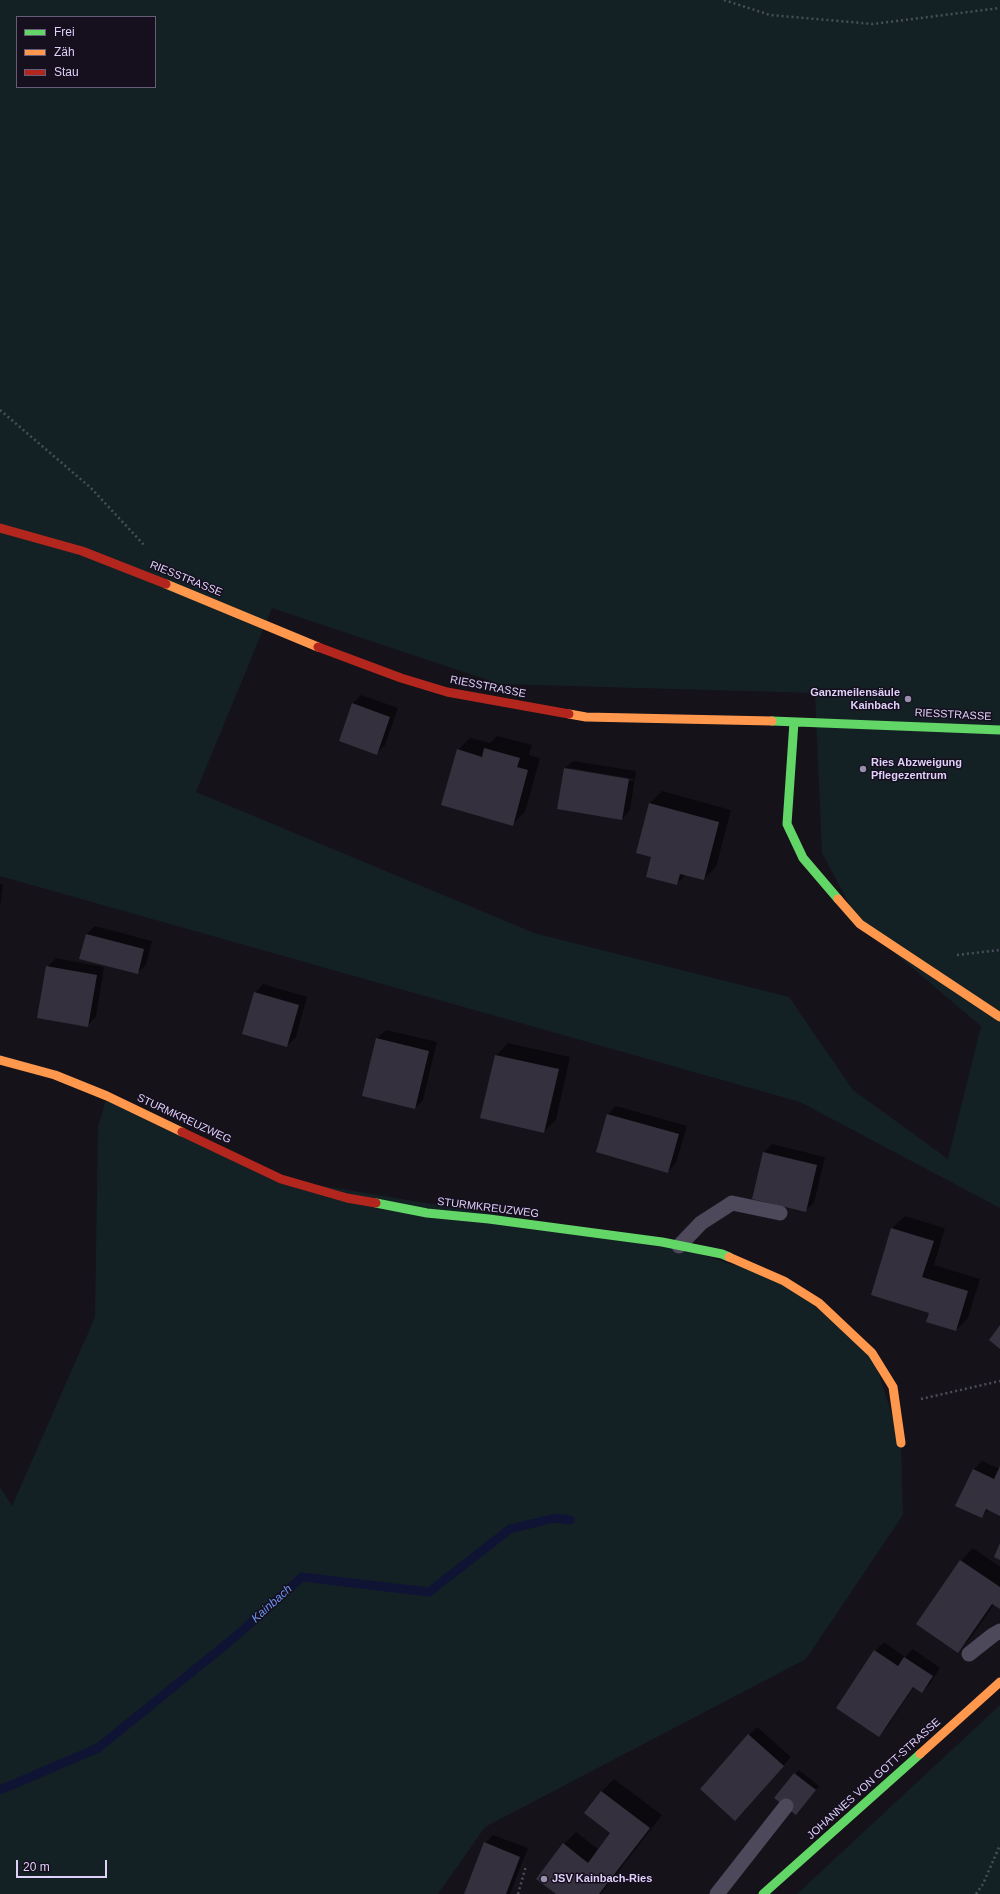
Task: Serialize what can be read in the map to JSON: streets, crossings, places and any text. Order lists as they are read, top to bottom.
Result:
{
  "streets": {
    "street": ["RIESSTRASSE", "STURMKREUZWEG", "JOHANNES VON GOTT-STRASSE"]
  },
  "water": ["Kainbach"],
  "places": ["Ganzmeilensäule Kainbach", "Ries Abzweigung Pflegezentrum", "JSV Kainbach-Ries"],
  "legend": ["Frei", "Zäh", "Stau"],
  "scale_bar": "20 m"
}
